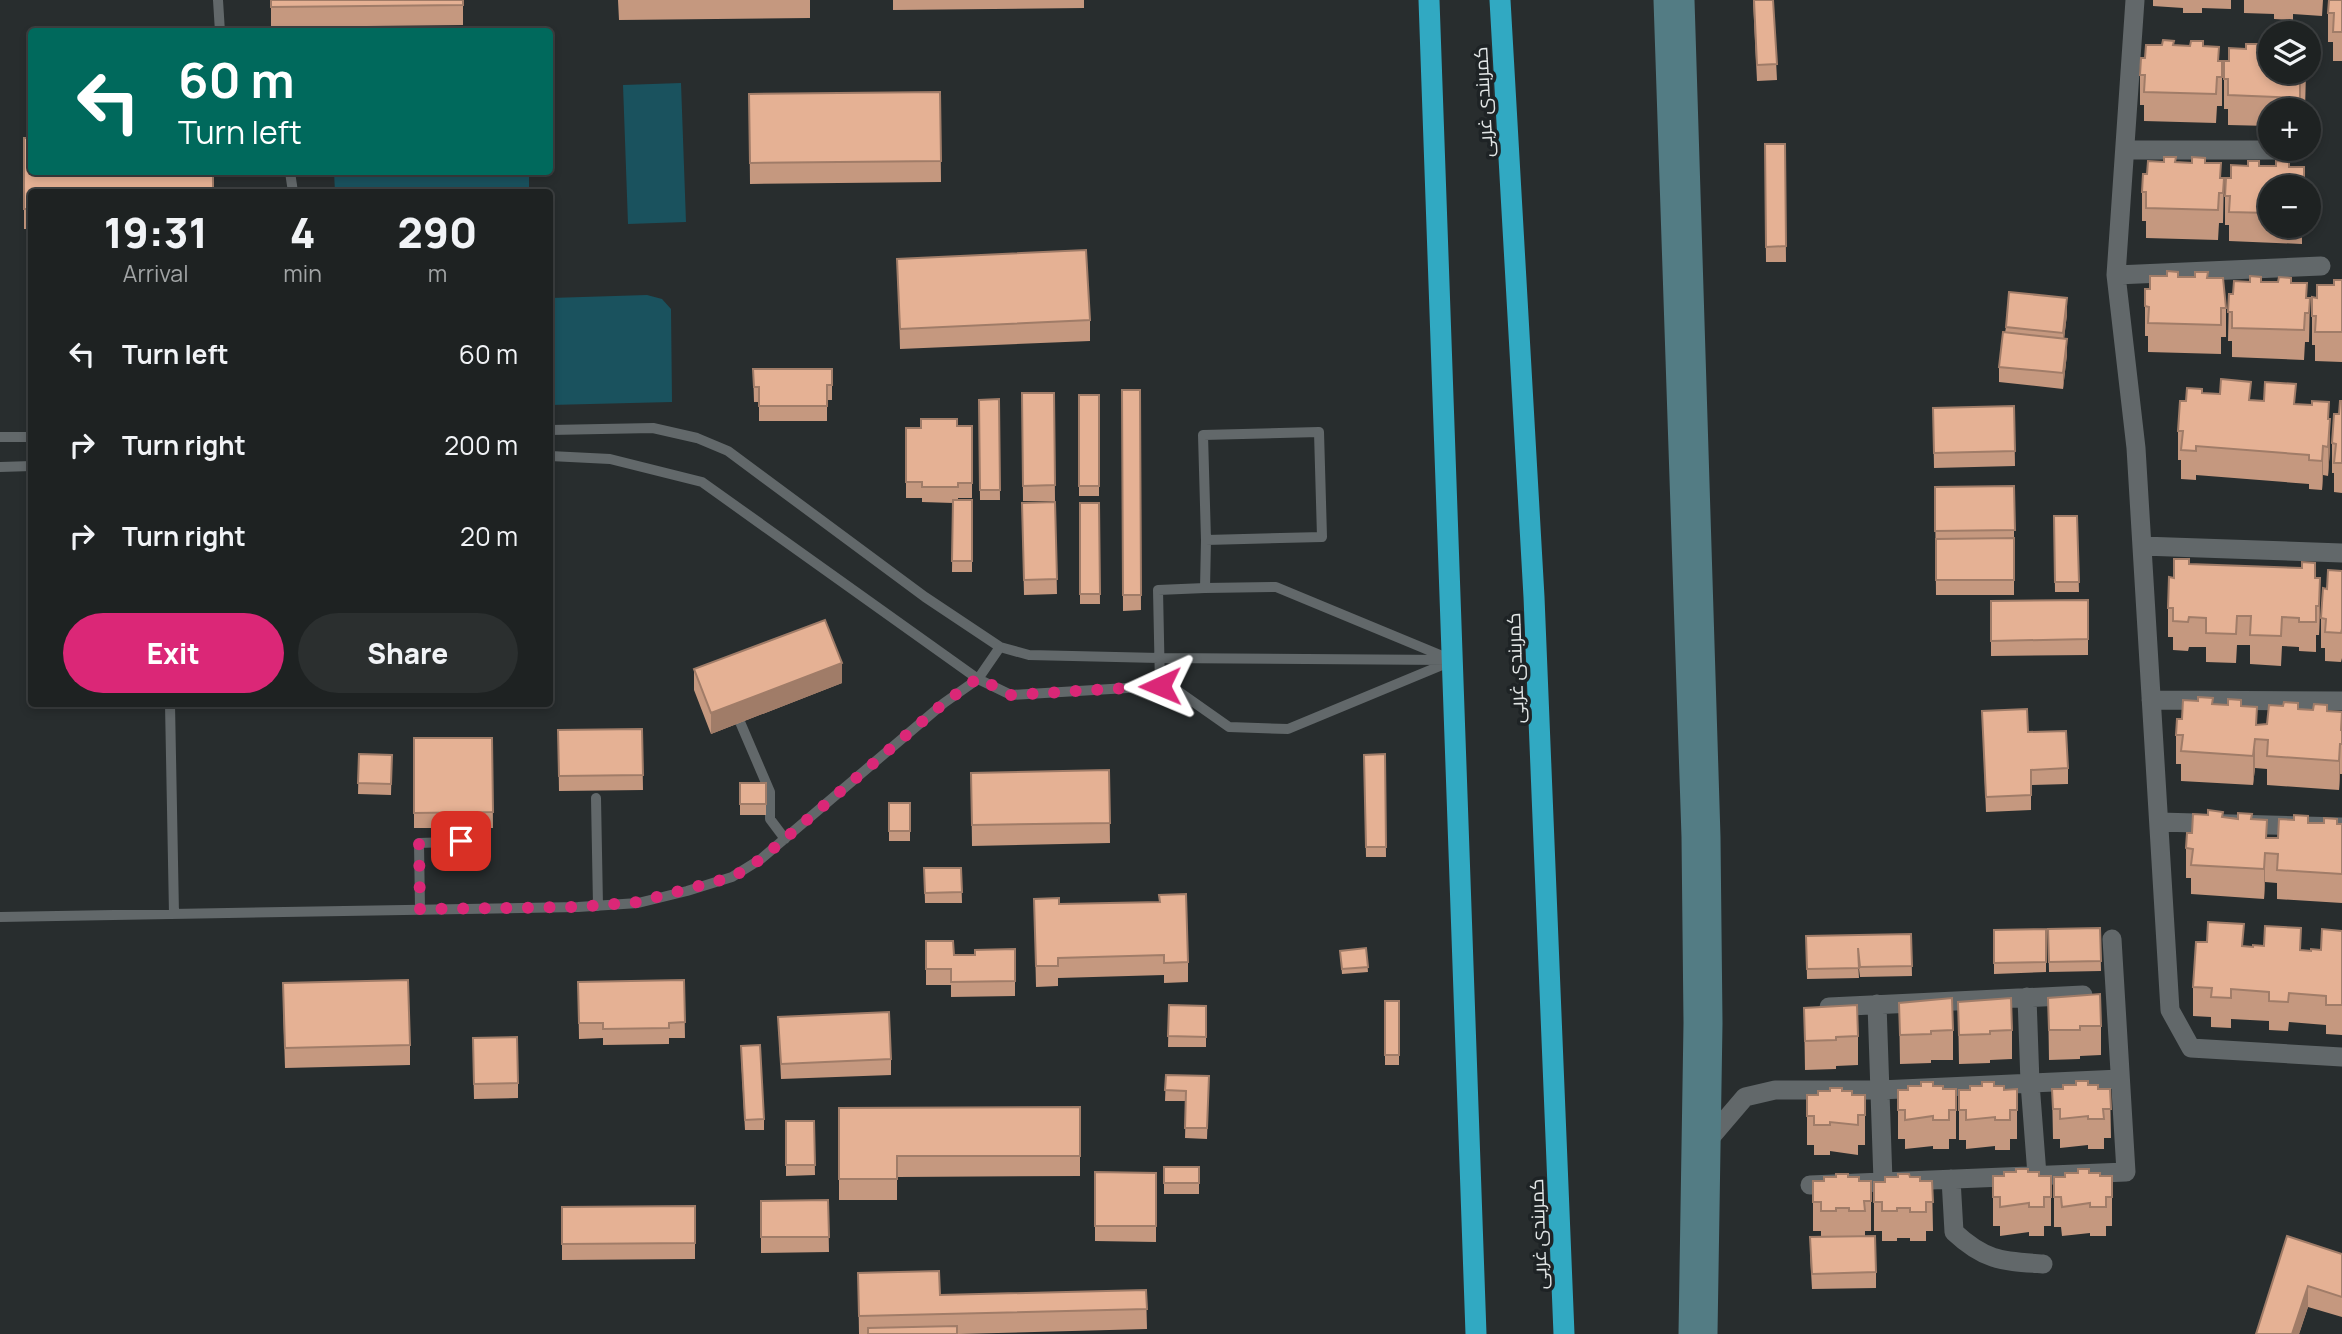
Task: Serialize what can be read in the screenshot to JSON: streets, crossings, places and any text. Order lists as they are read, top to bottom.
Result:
{
  "streets": {
    "highway": ["کمربندی غربی"]
  },
  "page": {
    "map_buttons": ["+", "−"],
    "turn": ["60 m", "Turn left"],
    "eta": [
      "19:31",
      "Arrival",
      "4",
      "min",
      "290",
      "m"
    ],
    "list": [
      {
        "name": "Turn left",
        "value": "60 m"
      },
      {
        "name": "Turn right",
        "value": "200 m"
      },
      {
        "name": "Turn right",
        "value": "20 m"
      }
    ],
    "buttons": ["Exit", "Share"]
  }
}
